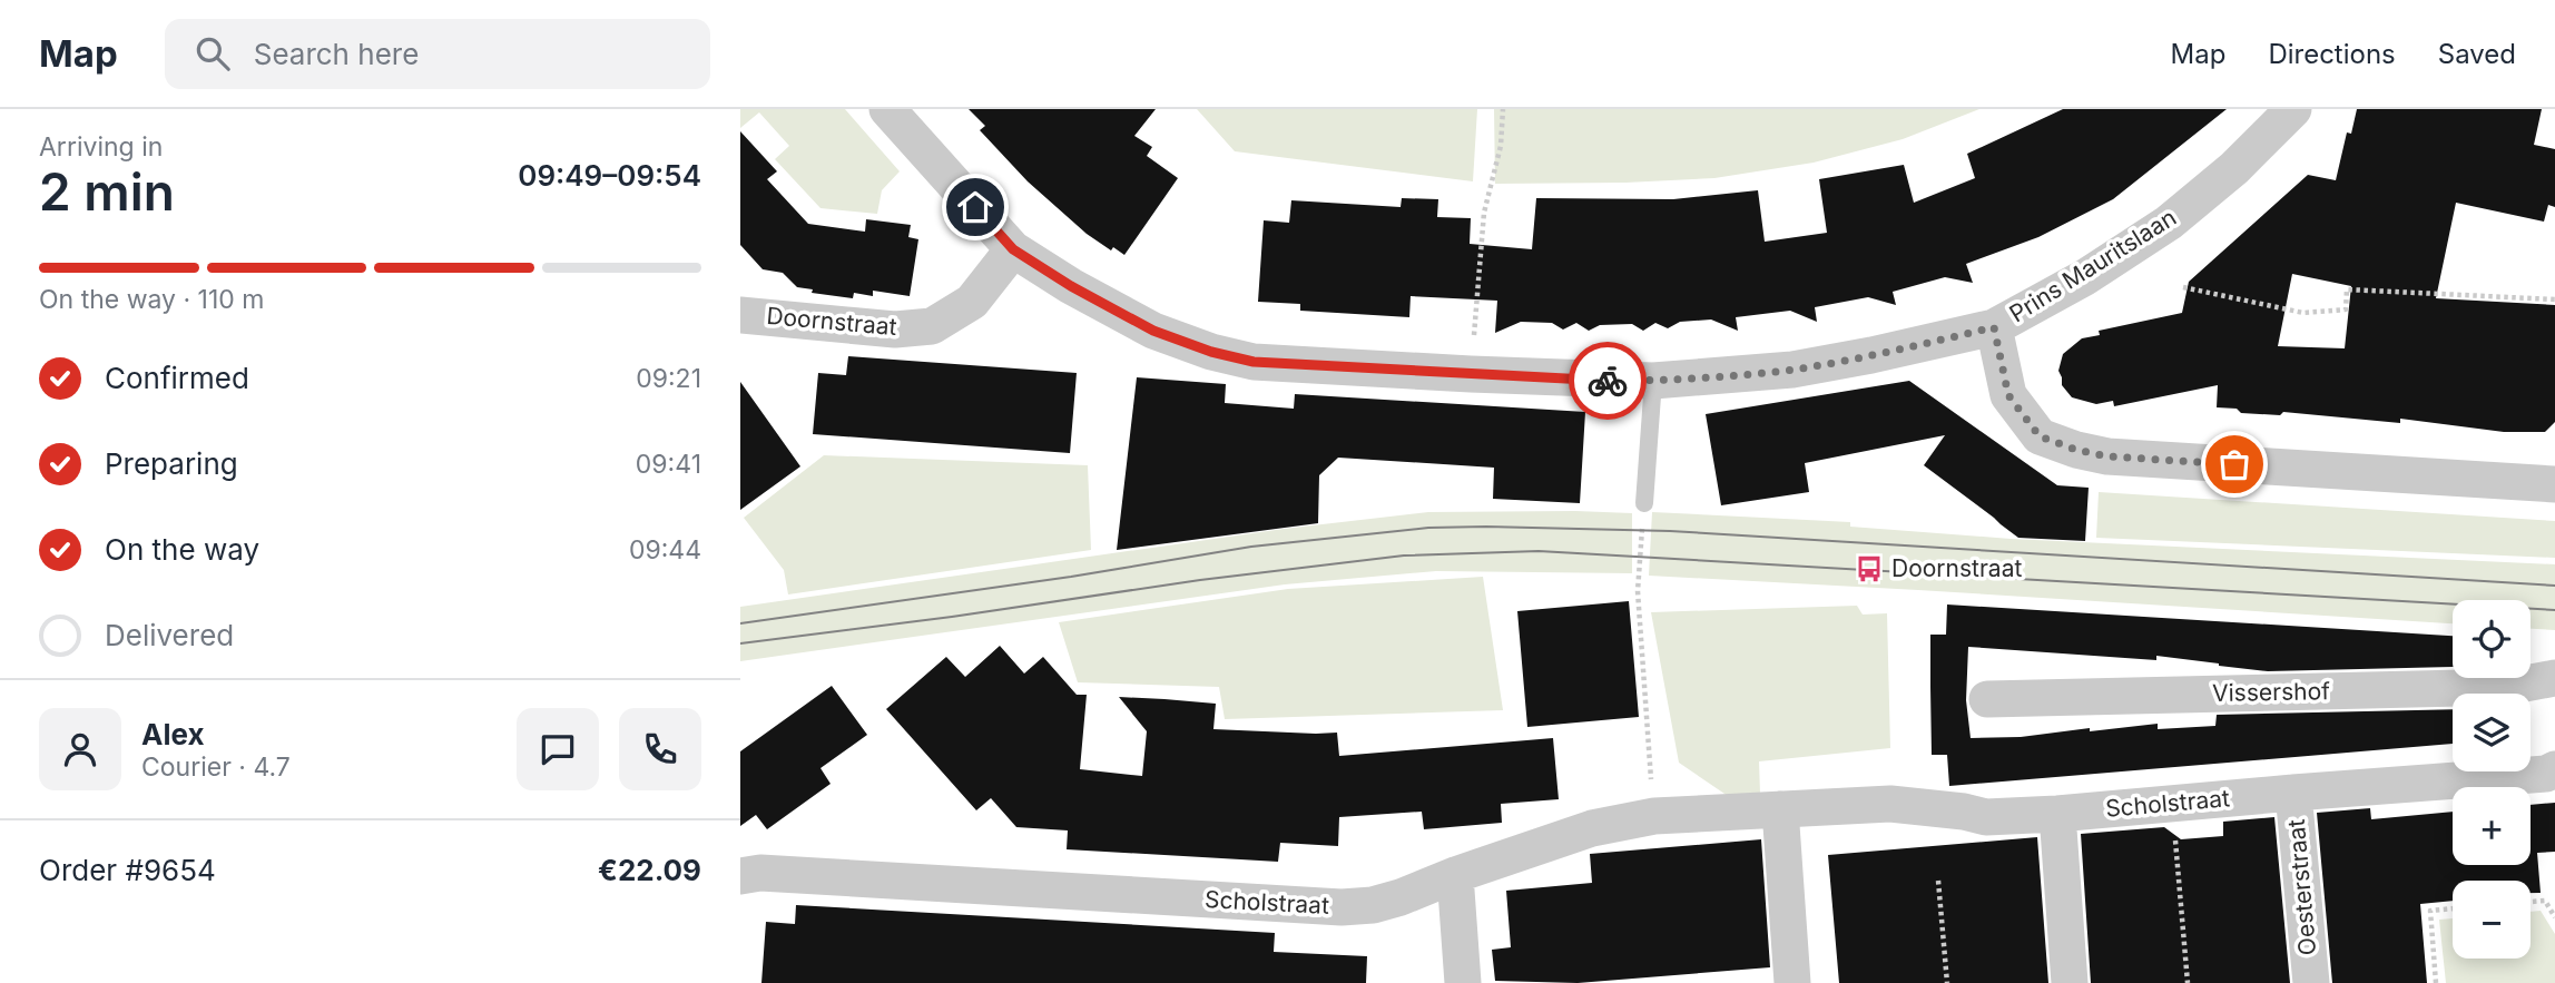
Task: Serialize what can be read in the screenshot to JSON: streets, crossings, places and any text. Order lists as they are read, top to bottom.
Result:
{
  "streets": {
    "street": [
      "Prins Mauritslaan",
      "Doornstraat",
      "Vissershof",
      "Scholstraat",
      "Oesterstraat"
    ]
  },
  "crossings": [
    ["Scholstraat", "Oesterstraat"]
  ],
  "places": {
    "bus stop": ["Doornstraat"]
  },
  "page": {
    "header": "Map",
    "search": "Search here",
    "nav": ["Map", "Directions", "Saved"],
    "heading": ["2 min", "Arriving in", "09:49–09:54"],
    "panel": [
      "Alex",
      "Courier · 4.7",
      "Order #9654",
      "€22.09"
    ],
    "bar": "On the way · 110 m",
    "list": [
      ["Confirmed", "09:21"],
      ["Preparing", "09:41"],
      ["On the way", "09:44"],
      "Delivered"
    ],
    "map_buttons": ["+", "−"]
  }
}
